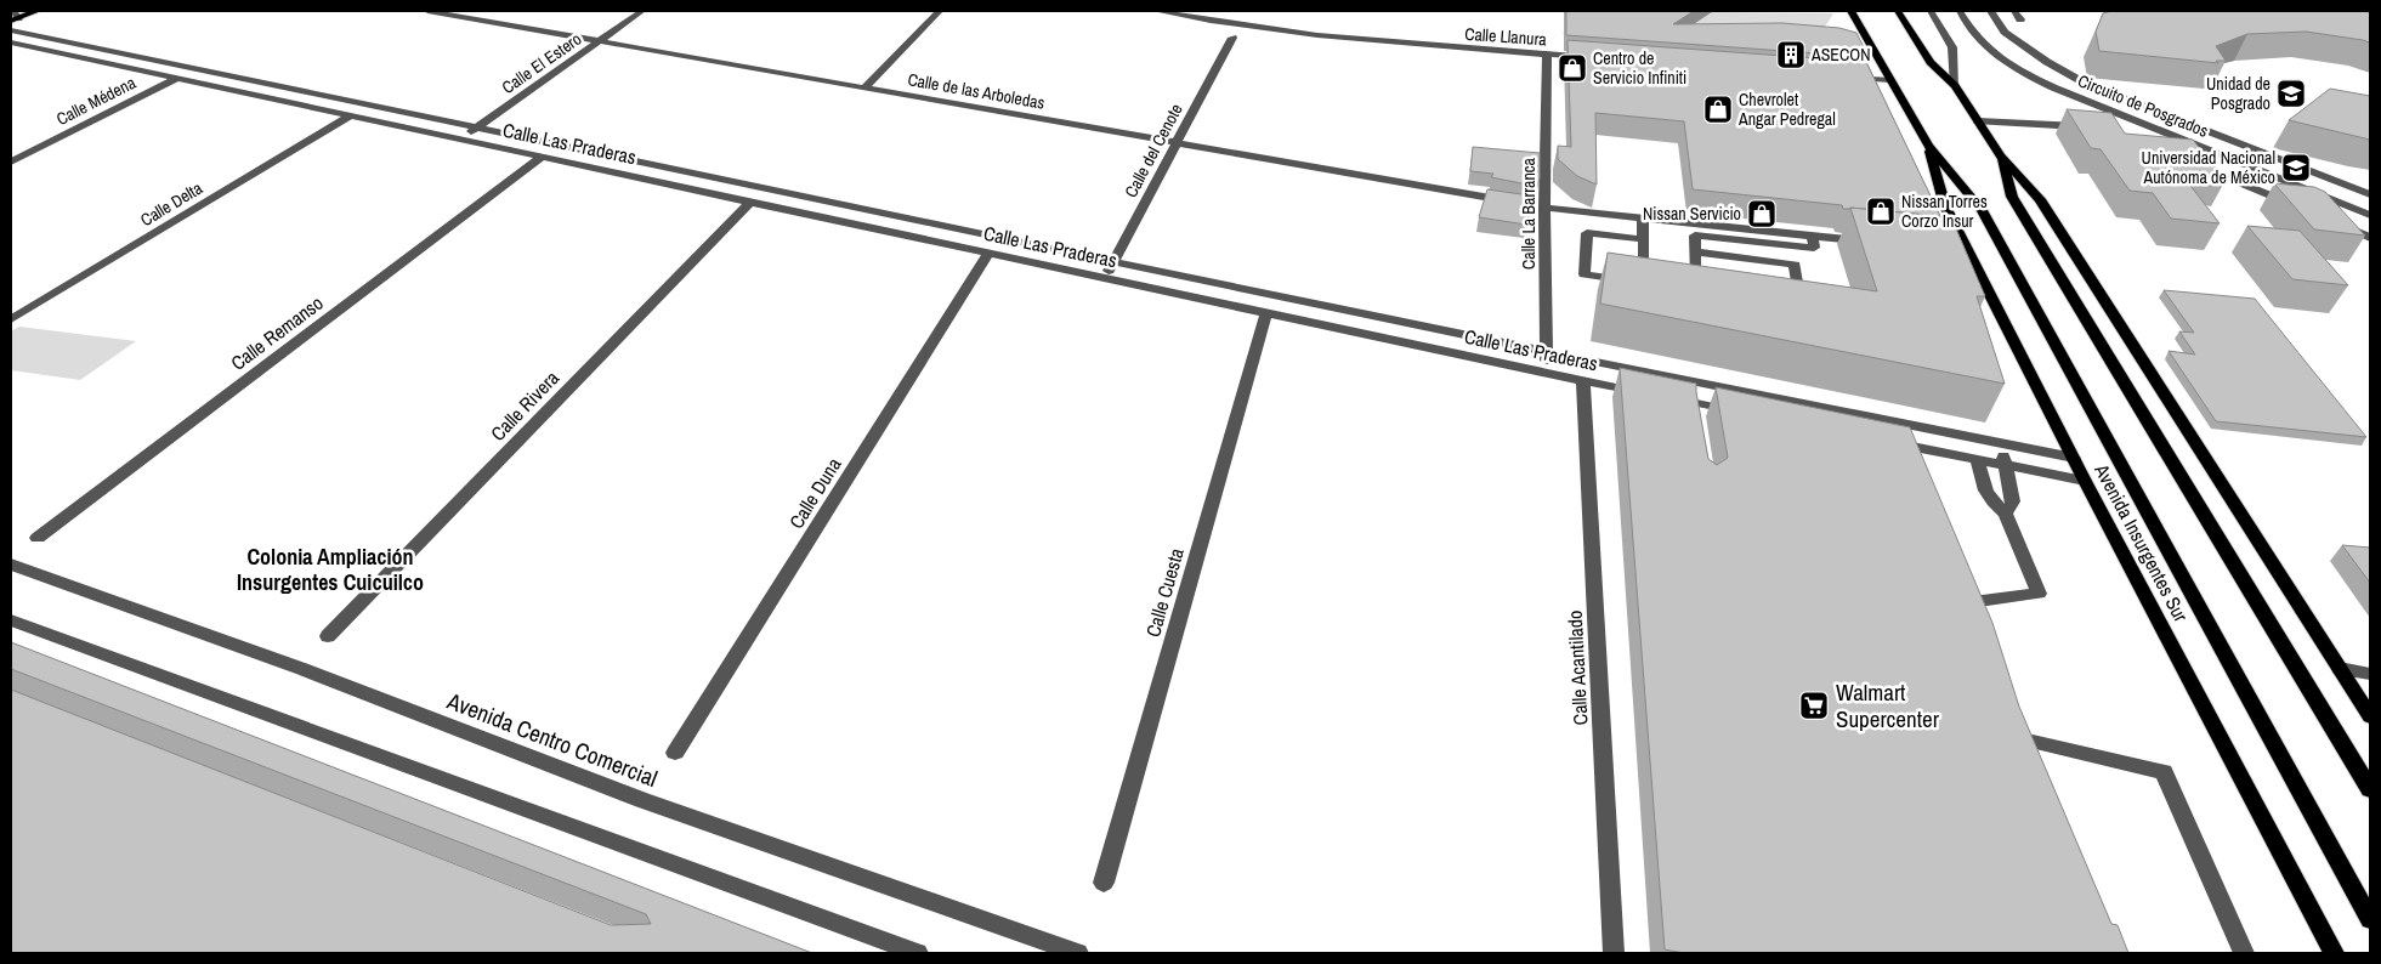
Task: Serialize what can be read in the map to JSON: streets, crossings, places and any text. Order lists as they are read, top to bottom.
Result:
{
  "streets": {
    "main road": ["Avenida Insurgentes Sur"],
    "street": [
      "Calle Llanura",
      "Calle El Estero",
      "Calle de las Arboledas",
      "Calle Médena",
      "Circuito de Posgrados",
      "Calle Las Praderas",
      "Calle del Cenote",
      "Calle Delta",
      "Calle La Barranca",
      "Calle Remanso",
      "Calle Rivera",
      "Calle Duna",
      "Calle Cuesta",
      "Calle Acantilado",
      "Avenida Centro Comercial"
    ]
  },
  "crossings": [
    ["Calle Llanura", "Calle La Barranca"],
    ["Calle El Estero", "Calle de las Arboledas"],
    ["Calle El Estero", "Calle Las Praderas"],
    ["Calle de las Arboledas", "Calle del Cenote"],
    ["Calle Médena", "Calle Las Praderas"],
    ["Calle Las Praderas", "Calle del Cenote"],
    ["Calle Las Praderas", "Calle Delta"],
    ["Calle Las Praderas", "Calle La Barranca"],
    ["Calle Las Praderas", "Calle Remanso"],
    ["Calle Las Praderas", "Calle Rivera"],
    ["Calle Las Praderas", "Calle Duna"],
    ["Calle Las Praderas", "Avenida Insurgentes Sur"],
    ["Calle Las Praderas", "Calle Cuesta"],
    ["Calle Las Praderas", "Calle Acantilado"]
  ],
  "districts": ["Colonia Ampliación Insurgentes Cuicuilco"],
  "places": {
    "building": ["ASECON"],
    "shop": [
      "Centro de Servicio Infiniti",
      "Chevrolet Angar Pedregal",
      "Nissan Torres Corzo Insur",
      "Nissan Servicio"
    ],
    "school or university": ["Unidad de Posgrado", "Universidad Nacional Autónoma de México"],
    "supermarket": ["Walmart Supercenter"]
  }
}
